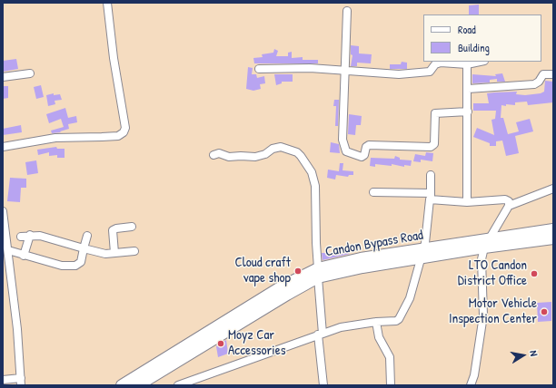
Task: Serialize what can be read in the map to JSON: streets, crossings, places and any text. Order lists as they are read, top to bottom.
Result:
{
  "streets": {
    "highway": ["Candon Bypass Road"]
  },
  "places": [
    "Cloud craft vape shop",
    "LTO Candon District Office",
    "Motor Vehicle Inspection Center",
    "Moyz Car Accessories"
  ],
  "legend": ["Road", "Building"],
  "north": "right"
}
